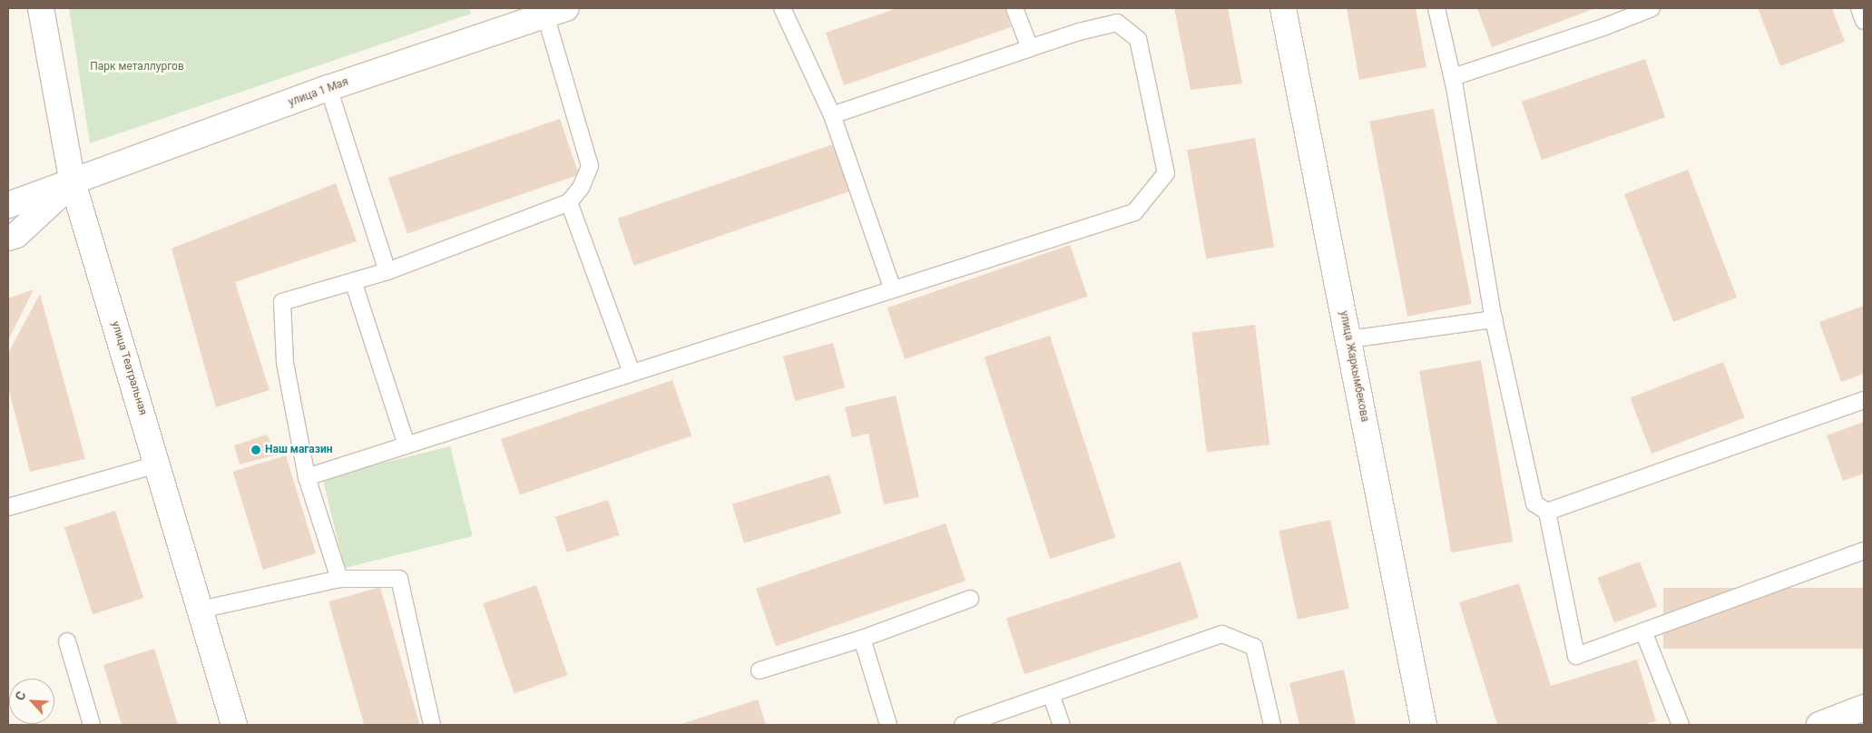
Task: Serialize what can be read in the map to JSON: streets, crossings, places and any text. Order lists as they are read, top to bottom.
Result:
{
  "streets": {
    "street": ["улица 1 Мая", "улица Жаркымбекова", "улица Театральная"]
  },
  "crossings": [
    ["улица 1 Мая", "улица Театральная"]
  ],
  "parks": ["Парк металлургов"],
  "places": ["Наш магазин"],
  "north": "top left"
}
